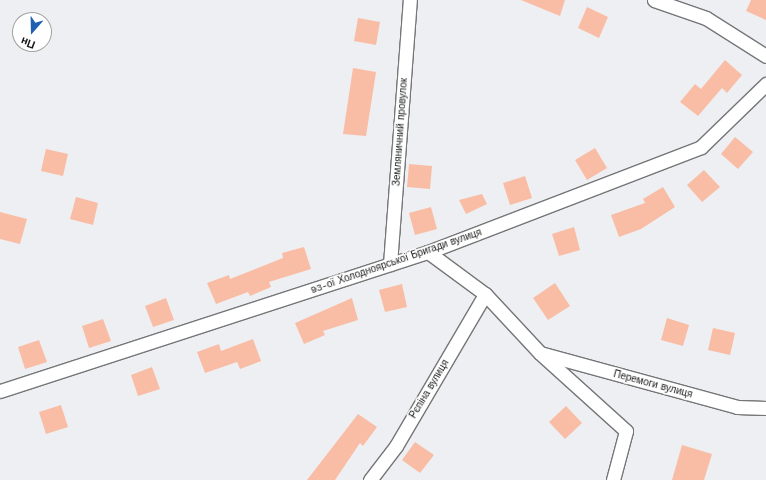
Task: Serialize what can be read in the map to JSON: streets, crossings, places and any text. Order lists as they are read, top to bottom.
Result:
{
  "streets": {
    "street": [
      "Земляничний провулок",
      "93-ої Холодноярської Бригади вулиця",
      "Перемоги вулиця",
      "Рєпіна вулиця"
    ]
  },
  "crossings": [
    ["Земляничний провулок", "93-ої Холодноярської Бригади вулиця"]
  ],
  "north": "bottom"
}
